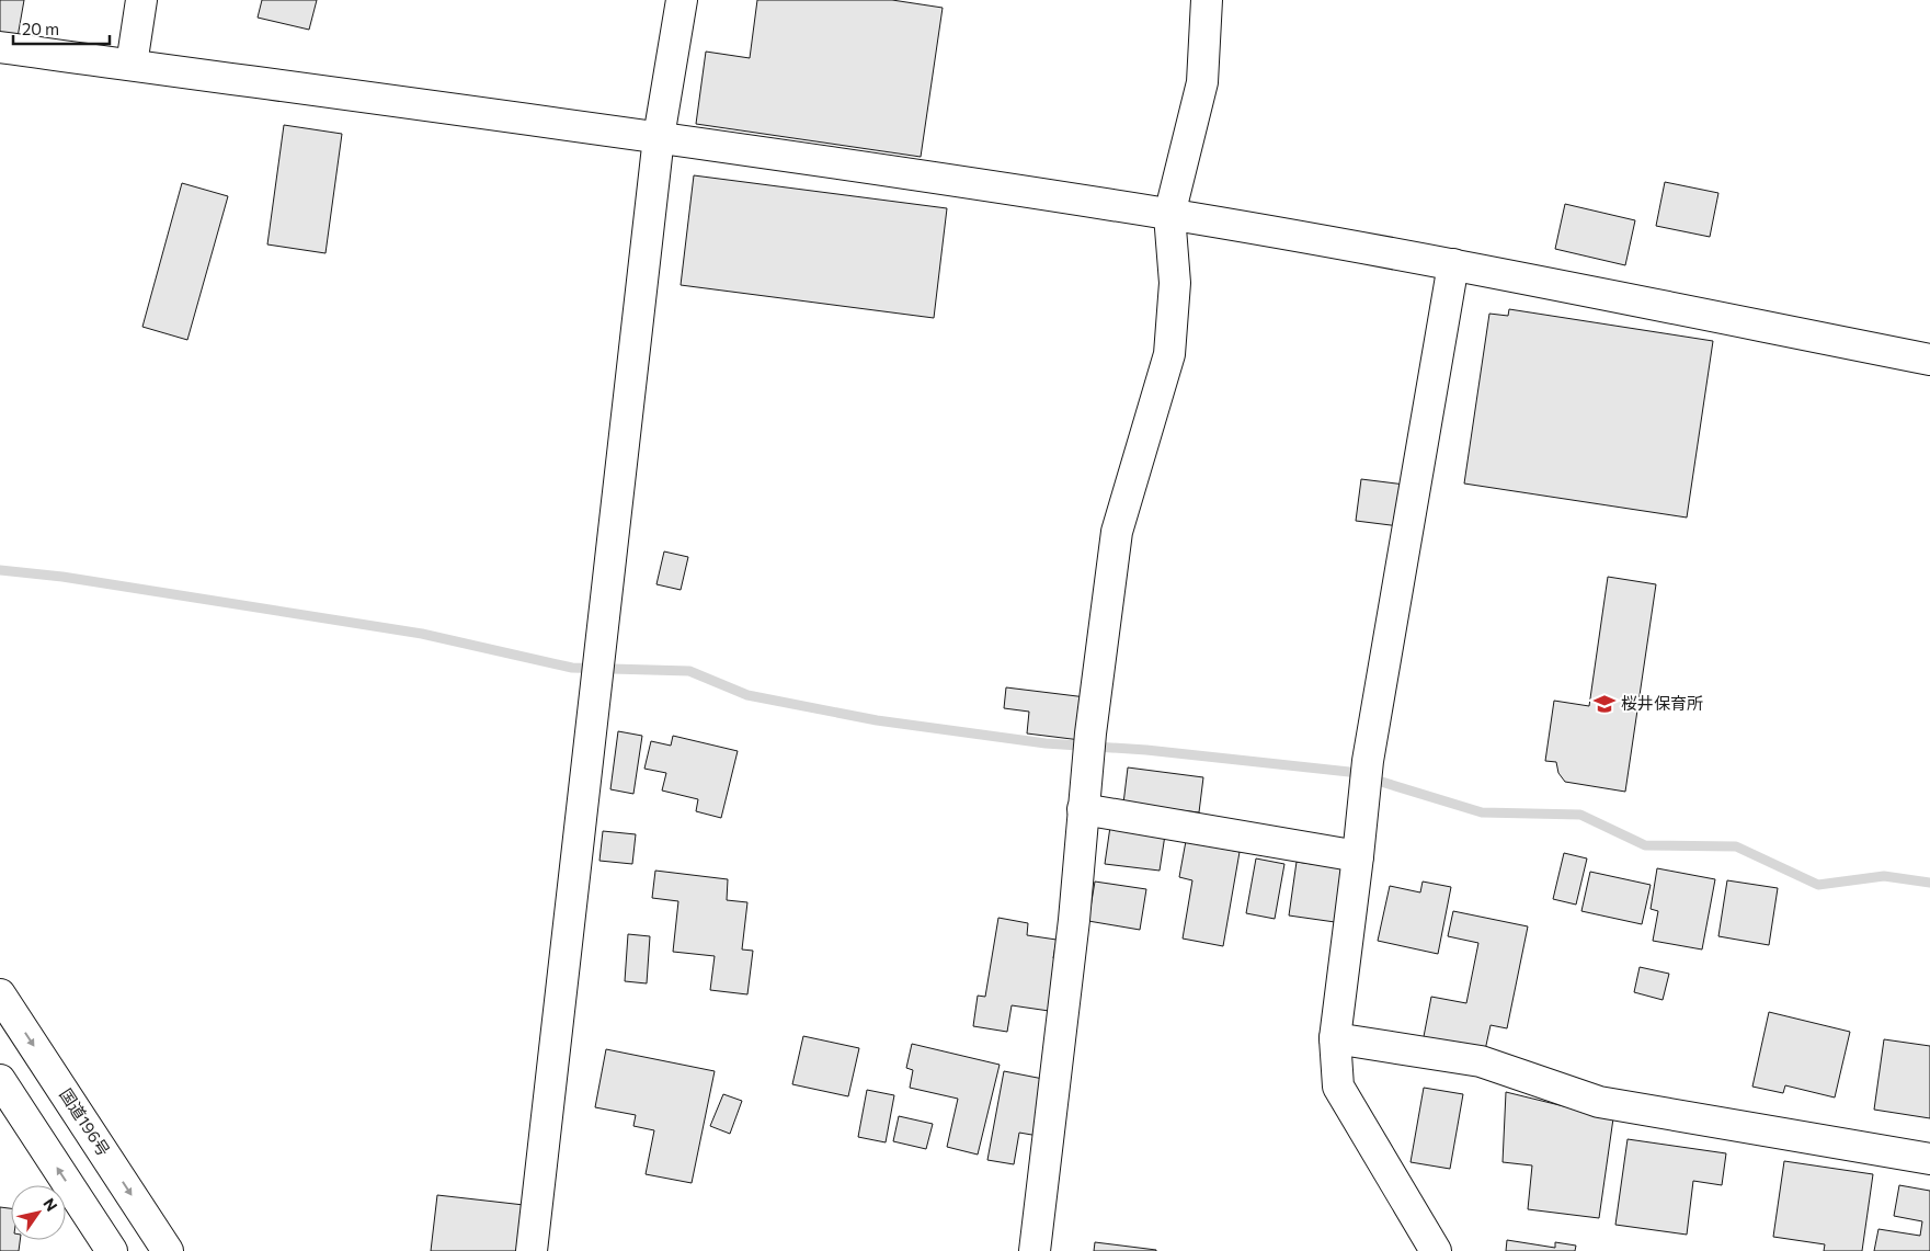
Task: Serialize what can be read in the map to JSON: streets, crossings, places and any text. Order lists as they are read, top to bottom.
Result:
{
  "streets": {
    "main road": ["国道196号"]
  },
  "places": {
    "school or university": ["桜井保育所"]
  },
  "scale_bar": "20 m",
  "north": "top right"
}
